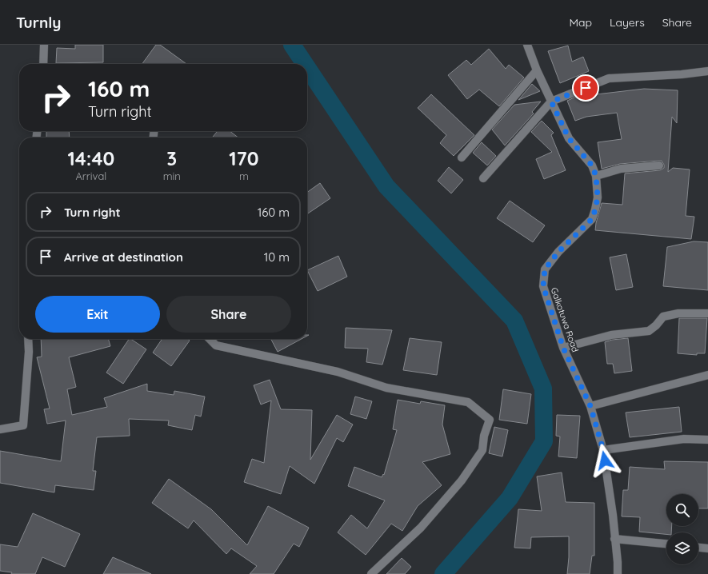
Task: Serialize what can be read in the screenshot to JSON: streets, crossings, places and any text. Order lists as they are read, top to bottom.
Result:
{
  "streets": {
    "street": ["Galkotuwa Road"]
  },
  "page": {
    "header": "Turnly",
    "nav": ["Map", "Layers", "Share"],
    "turn": ["160 m", "Turn right"],
    "eta": [
      "14:40",
      "Arrival",
      "3",
      "min",
      "170",
      "m"
    ],
    "list": [
      {
        "name": "Turn right",
        "value": "160 m"
      },
      {
        "name": "Arrive at destination",
        "value": "10 m"
      }
    ],
    "buttons": ["Exit", "Share"]
  }
}
